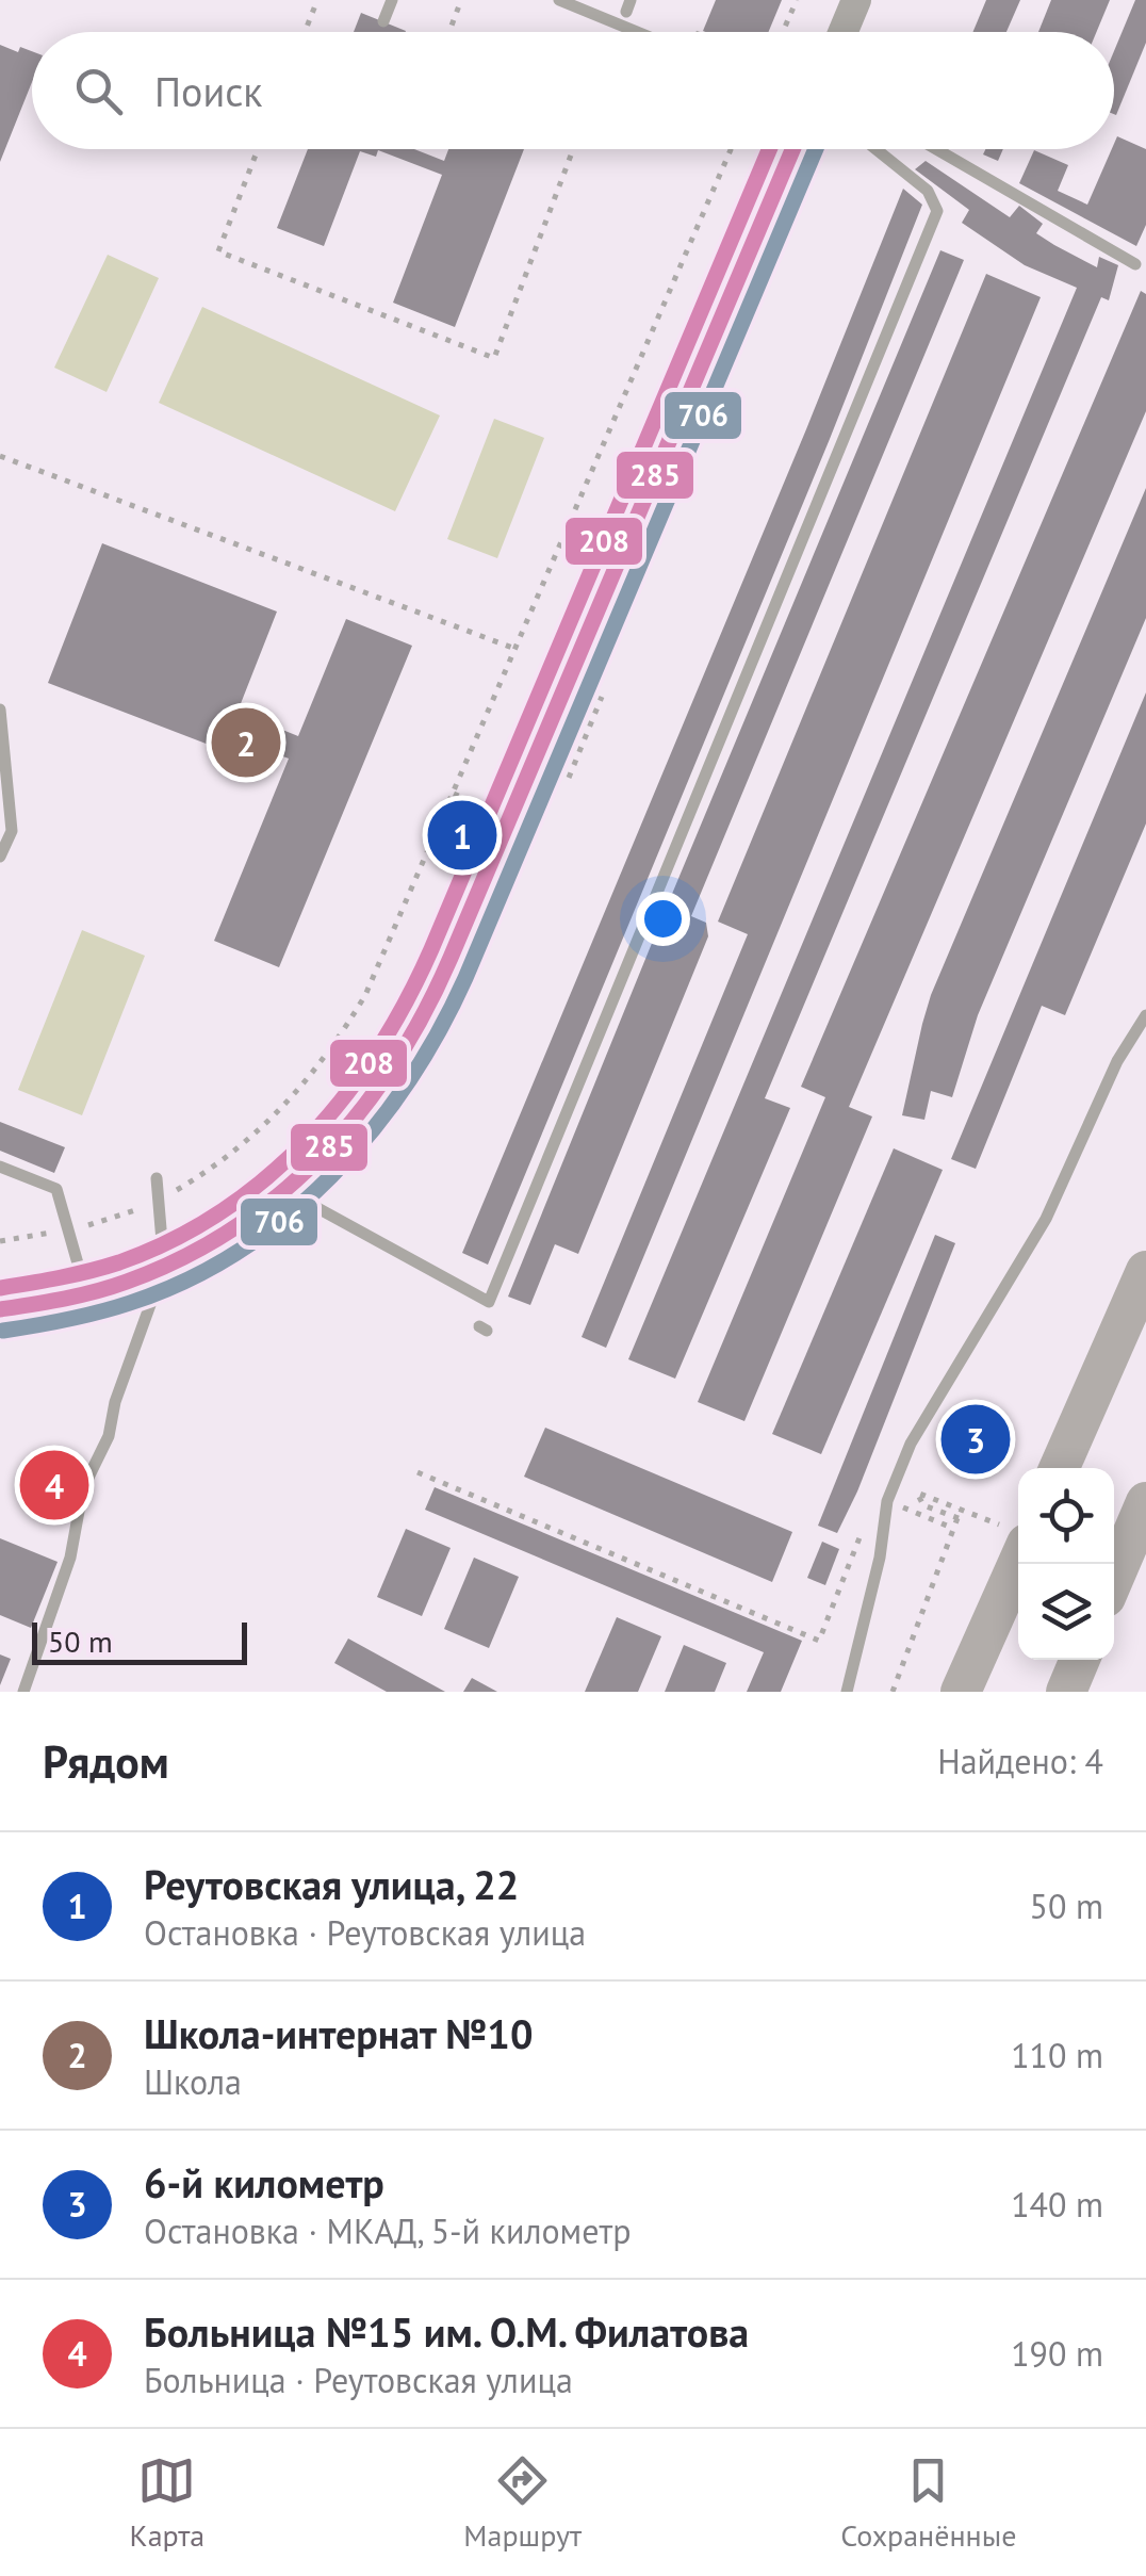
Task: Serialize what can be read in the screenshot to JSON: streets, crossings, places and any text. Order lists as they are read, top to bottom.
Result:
{
  "lines": ["transit line 285", "transit line 706", "transit line 208"],
  "scale_bar": "50 m",
  "page": {
    "search": "Поиск",
    "pins": [
      "2",
      "1",
      "3",
      "4"
    ],
    "scale": "50 m",
    "heading": ["Рядом", "Найдено: 4"],
    "list": [
      {
        "mark": "1",
        "name": "Реутовская улица, 22",
        "note": "Остановка · Реутовская улица",
        "value": "50 m"
      },
      {
        "mark": "2",
        "name": "Школа-интернат №10",
        "note": "Школа",
        "value": "110 m"
      },
      {
        "mark": "3",
        "name": "6-й километр",
        "note": "Остановка · МКАД, 5-й километр",
        "value": "140 m"
      },
      {
        "mark": "4",
        "name": "Больница №15 им. О.М. Филатова",
        "note": "Больница · Реутовская улица",
        "value": "190 m"
      }
    ],
    "nav": ["Карта", "Маршрут", "Сохранённые"]
  }
}
